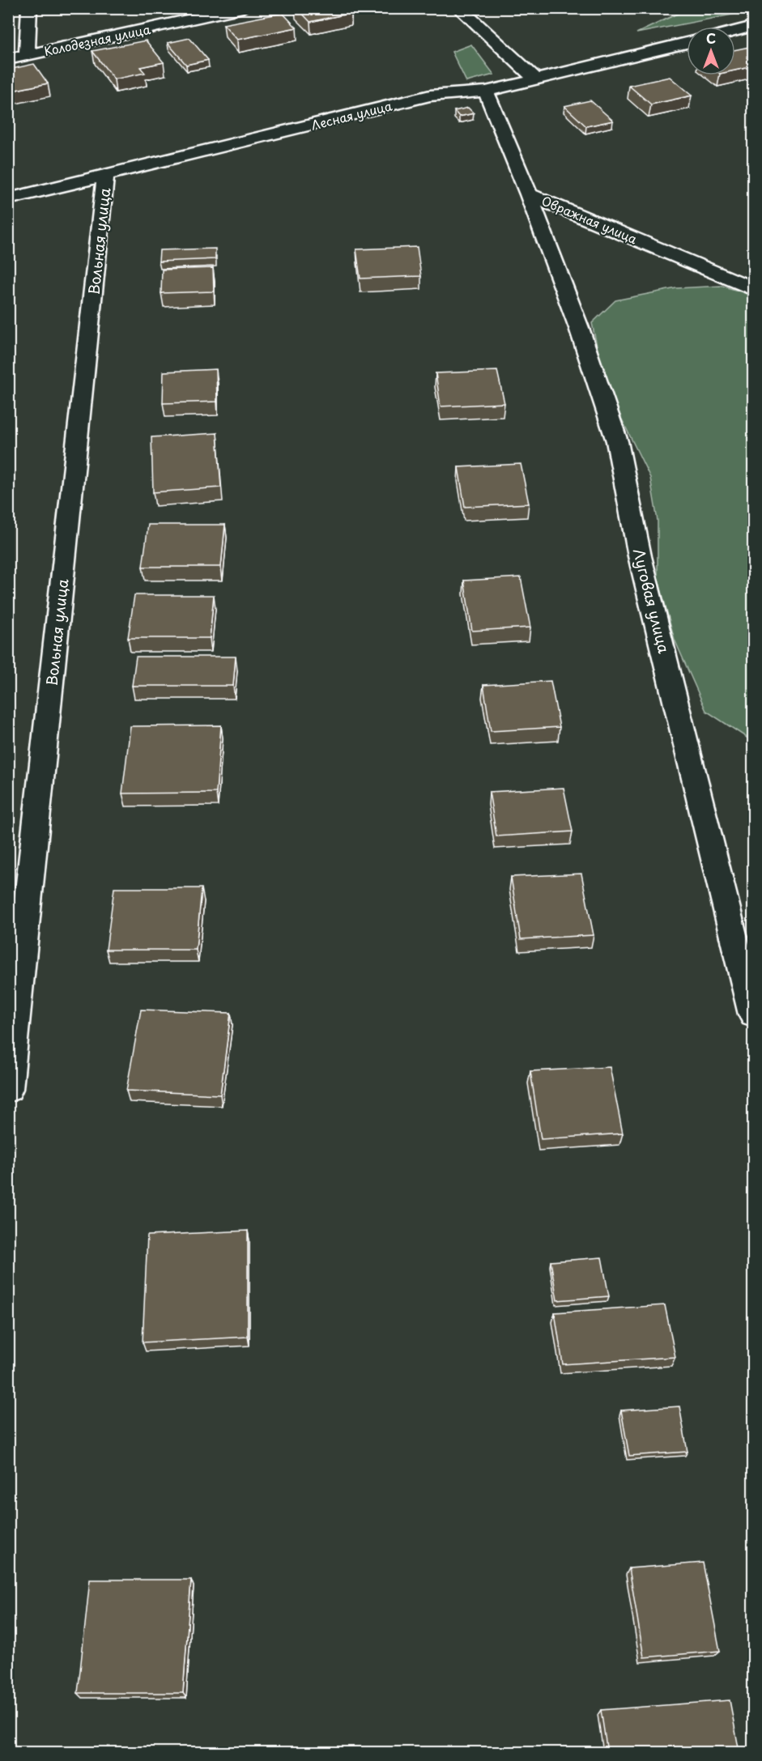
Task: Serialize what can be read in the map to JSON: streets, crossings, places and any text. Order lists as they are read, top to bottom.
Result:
{
  "streets": {
    "street": [
      "Колодезная улица",
      "Лесная улица",
      "Овражная улица",
      "Вольная улица",
      "Луговая улица"
    ]
  },
  "crossings": [
    ["Лесная улица", "Овражная улица"],
    ["Лесная улица", "Вольная улица"],
    ["Овражная улица", "Луговая улица"]
  ],
  "north": "top"
}
